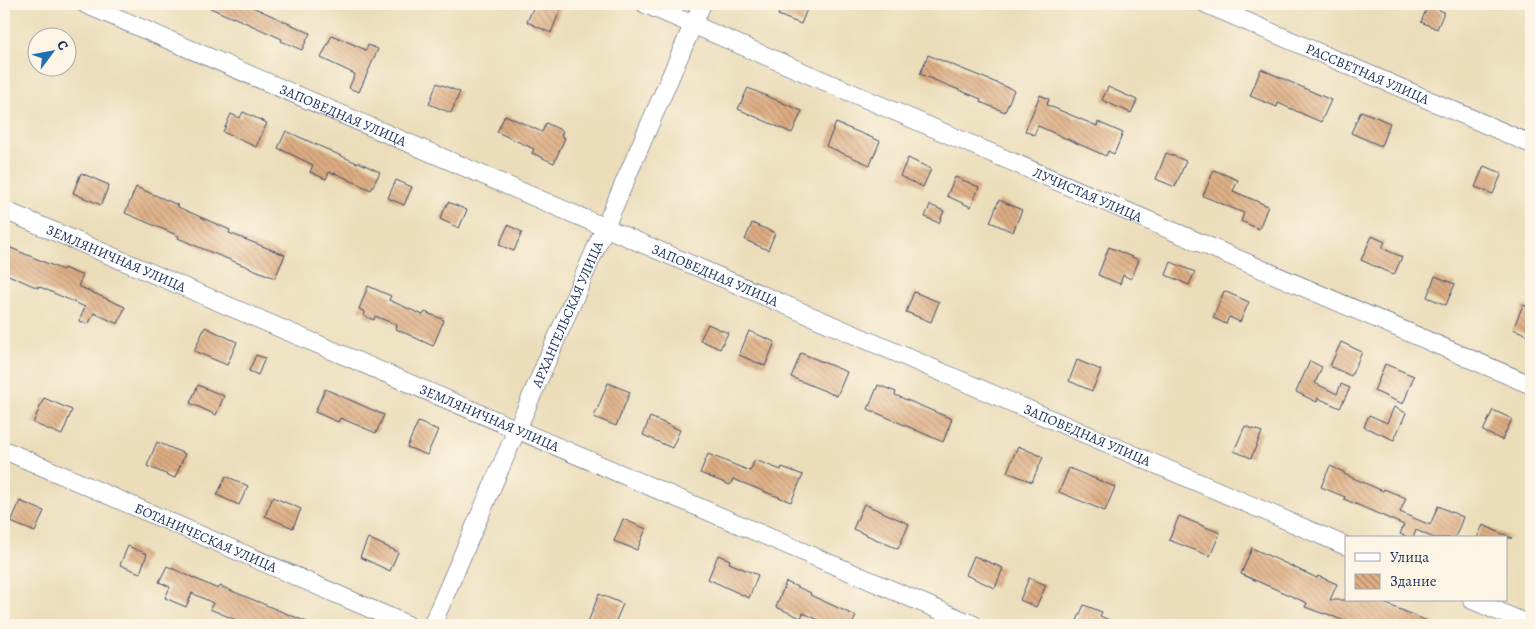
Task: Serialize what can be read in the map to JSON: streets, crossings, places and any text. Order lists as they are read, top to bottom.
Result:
{
  "streets": {
    "street": [
      "РАССВЕТНАЯ УЛИЦА",
      "ЗАПОВЕДНАЯ УЛИЦА",
      "ЛУЧИСТАЯ УЛИЦА",
      "ЗЕМЛЯНИЧНАЯ УЛИЦА",
      "АРХАНГЕЛЬСКАЯ УЛИЦА",
      "БОТАНИЧЕСКАЯ УЛИЦА"
    ]
  },
  "crossings": [
    ["ЗАПОВЕДНАЯ УЛИЦА", "АРХАНГЕЛЬСКАЯ УЛИЦА"],
    ["ЛУЧИСТАЯ УЛИЦА", "АРХАНГЕЛЬСКАЯ УЛИЦА"],
    ["ЗЕМЛЯНИЧНАЯ УЛИЦА", "АРХАНГЕЛЬСКАЯ УЛИЦА"]
  ],
  "legend": ["Улица", "Здание"],
  "north": "top right"
}
